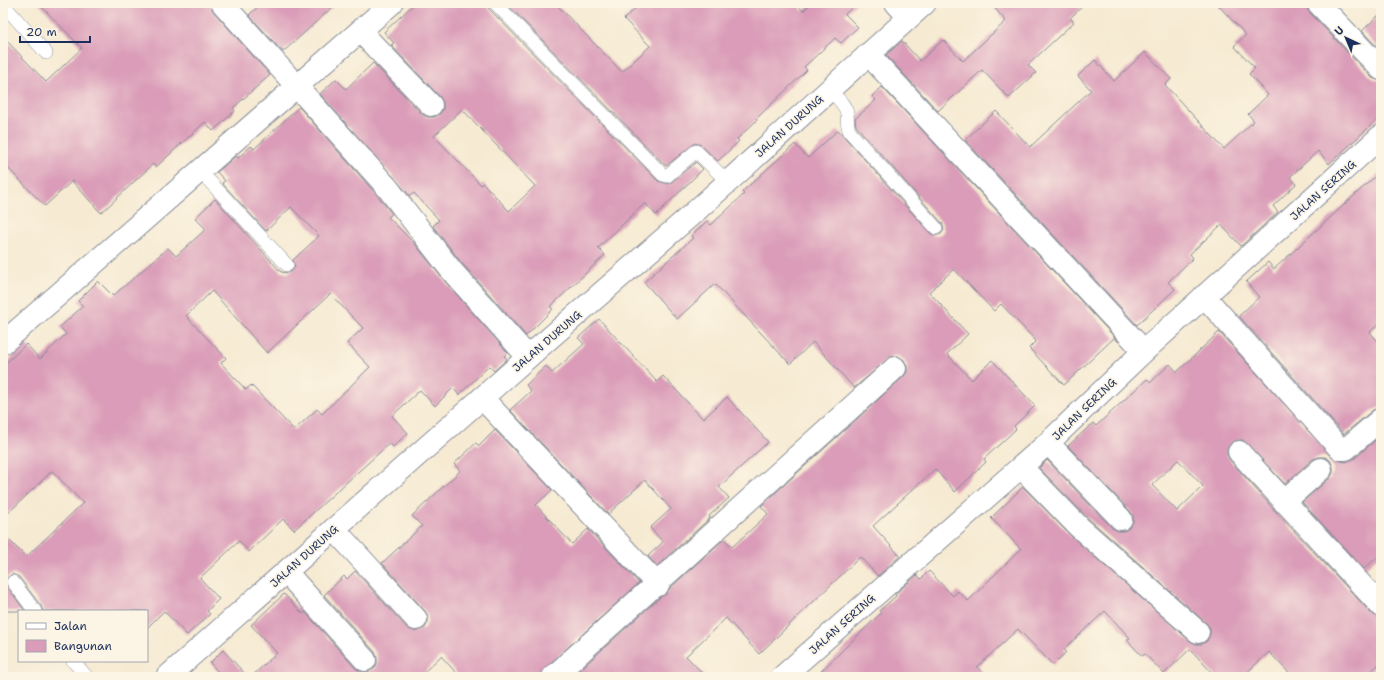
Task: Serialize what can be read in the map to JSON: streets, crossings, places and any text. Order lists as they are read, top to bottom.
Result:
{
  "streets": {
    "street": ["JALAN DURUNG", "JALAN SERING"]
  },
  "legend": ["Jalan", "Bangunan"],
  "scale_bar": "20 m",
  "north": "top left"
}
